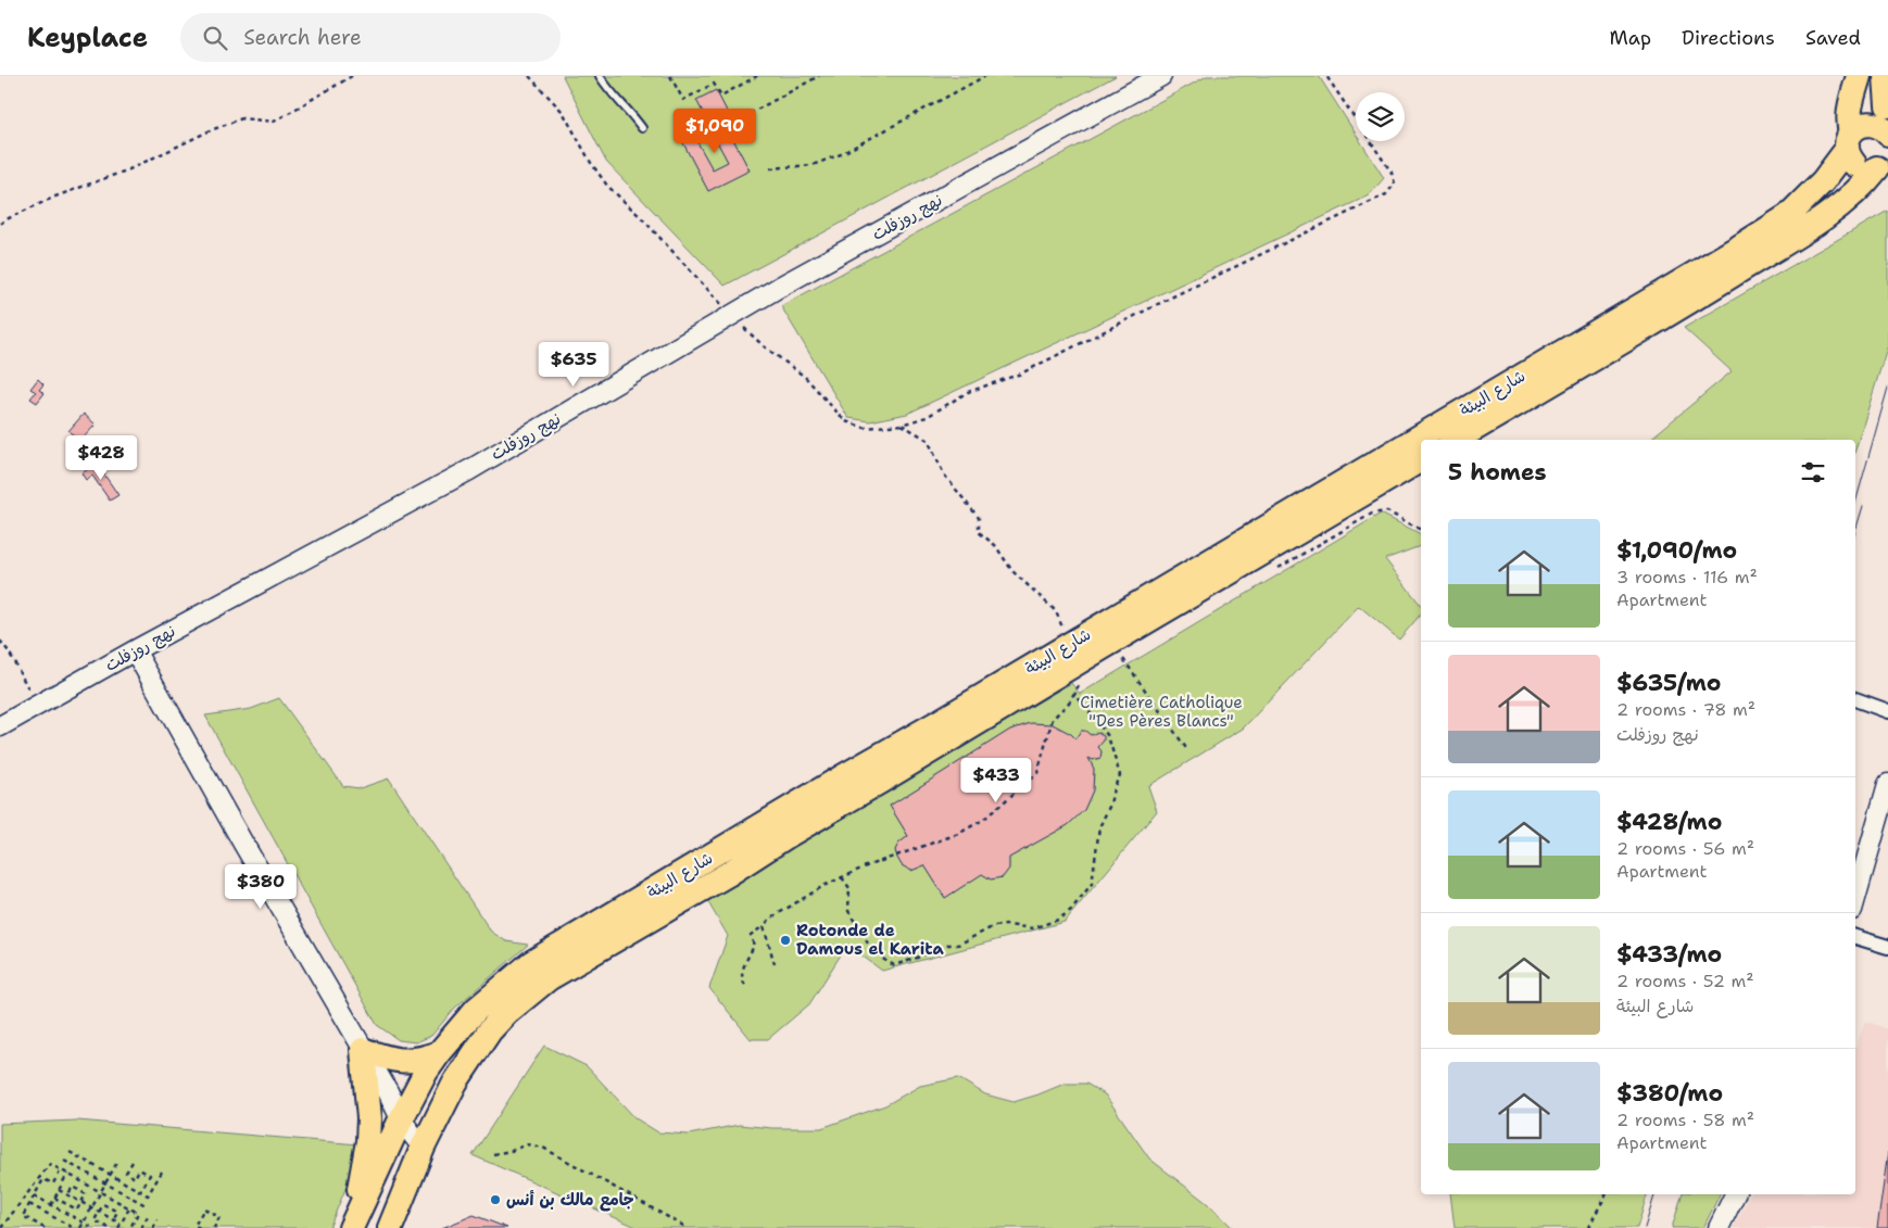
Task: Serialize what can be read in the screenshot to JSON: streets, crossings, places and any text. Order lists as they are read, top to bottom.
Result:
{
  "streets": {
    "highway": ["شارع البيئة"],
    "street": ["نهج روزفلت"]
  },
  "parks": ["Cimetière Catholique \"Des Pères Blancs\""],
  "places": ["Rotonde de Damous el Karita", "جامع مالك بن أنس"],
  "page": {
    "header": "Keyplace",
    "search": "Search here",
    "nav": ["Map", "Directions", "Saved"],
    "price": [
      "$1,090",
      "$635",
      "$428",
      "$433",
      "$380"
    ],
    "heading": "5 homes",
    "list": [
      {
        "name": "$1,090/mo",
        "note": "3 rooms · 116 m² · Apartment"
      },
      {
        "name": "$635/mo",
        "note": "2 rooms · 78 m² · نهج روزفلت"
      },
      {
        "name": "$428/mo",
        "note": "2 rooms · 56 m² · Apartment"
      },
      {
        "name": "$433/mo",
        "note": "2 rooms · 52 m² · شارع البيئة"
      },
      {
        "name": "$380/mo",
        "note": "2 rooms · 58 m² · Apartment"
      }
    ]
  }
}
